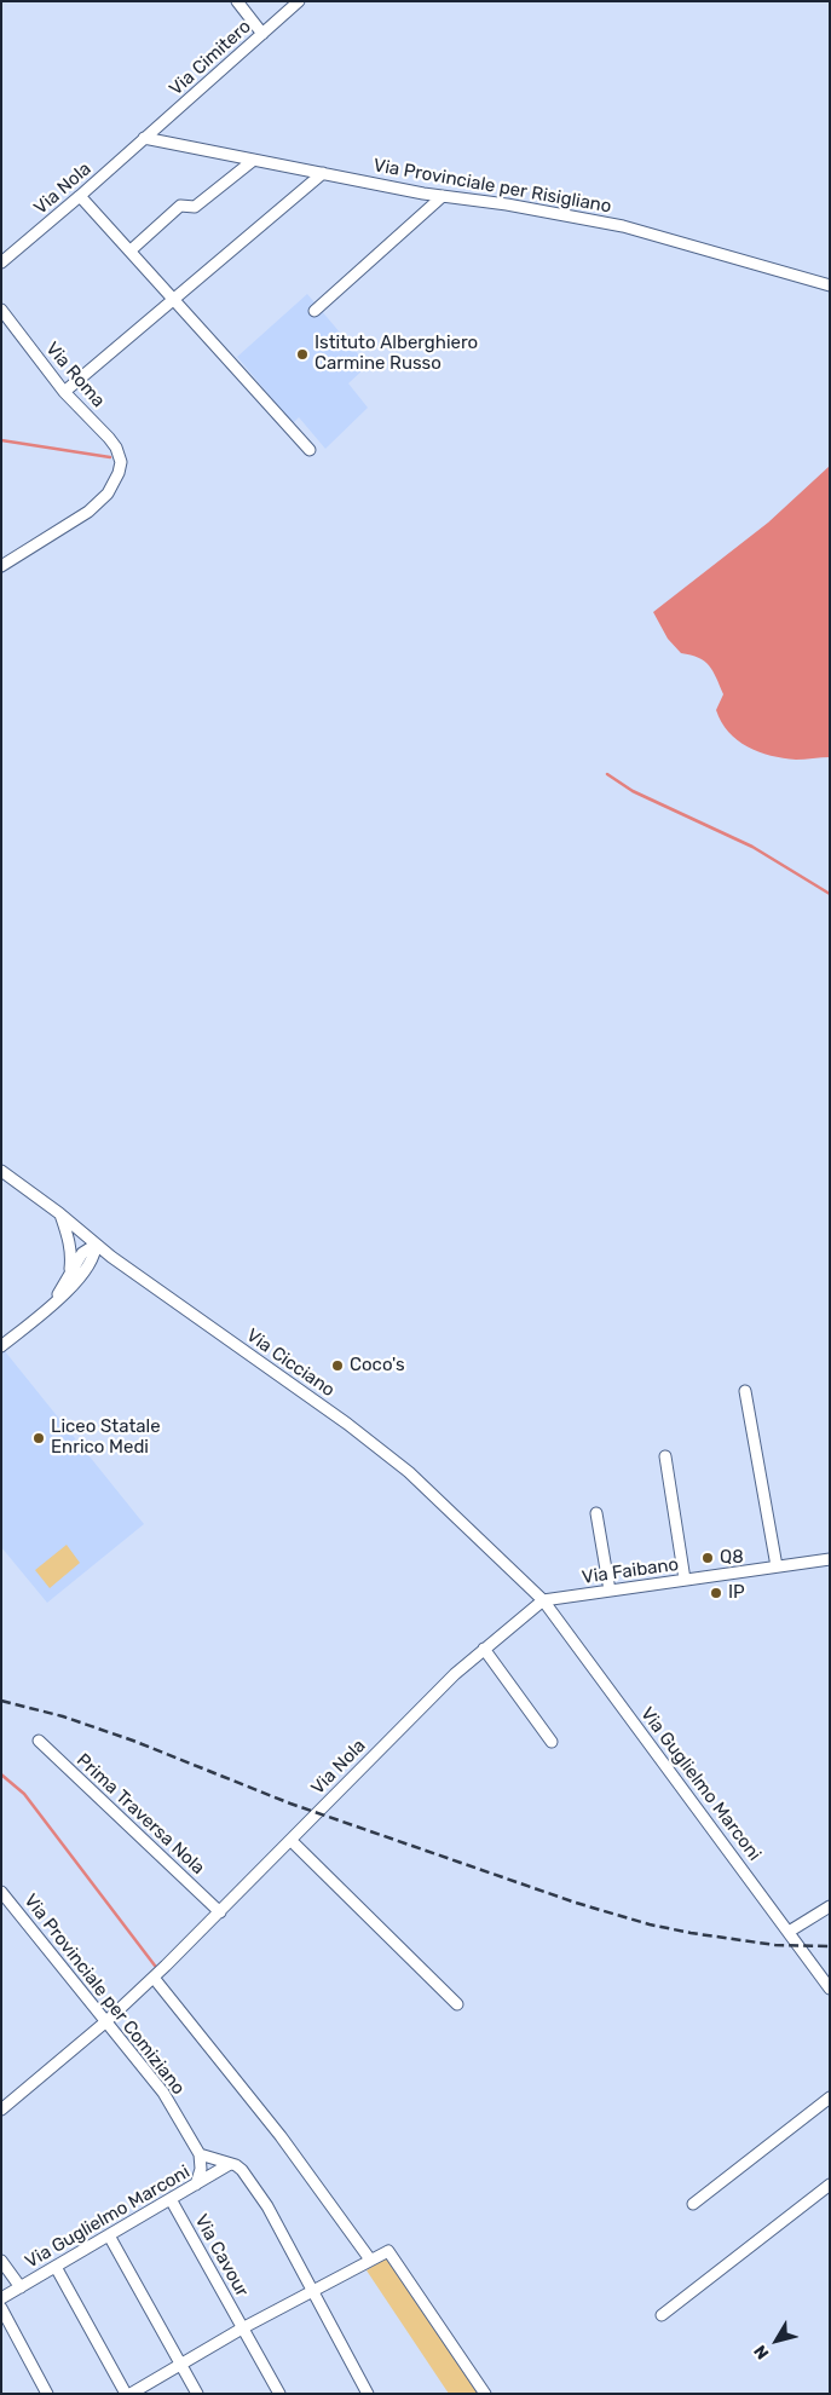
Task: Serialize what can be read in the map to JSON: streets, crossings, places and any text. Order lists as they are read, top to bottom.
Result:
{
  "streets": {
    "street": [
      "Via Cimitero",
      "Via Provinciale per Risigliano",
      "Via Nola",
      "Via Roma",
      "Via Cicciano",
      "Via Faibano",
      "Via Guglielmo Marconi",
      "Prima Traversa Nola",
      "Via Provinciale per Comiziano",
      "Via Cavour"
    ]
  },
  "crossings": [
    ["Via Cimitero", "Via Provinciale per Risigliano"],
    ["Via Cimitero", "Via Nola"],
    ["Via Provinciale per Risigliano", "Via Nola"],
    ["Via Nola", "Via Cicciano"],
    ["Via Nola", "Via Faibano"],
    ["Via Nola", "Via Guglielmo Marconi"],
    ["Via Nola", "Prima Traversa Nola"],
    ["Via Cicciano", "Via Faibano"],
    ["Via Cicciano", "Via Guglielmo Marconi"],
    ["Via Faibano", "Via Guglielmo Marconi"],
    ["Via Guglielmo Marconi", "Via Cavour"]
  ],
  "places": [
    "Istituto Alberghiero Carmine Russo",
    "Coco's",
    "Liceo Statale Enrico Medi",
    "Q8",
    "IP"
  ],
  "north": "bottom left"
}
